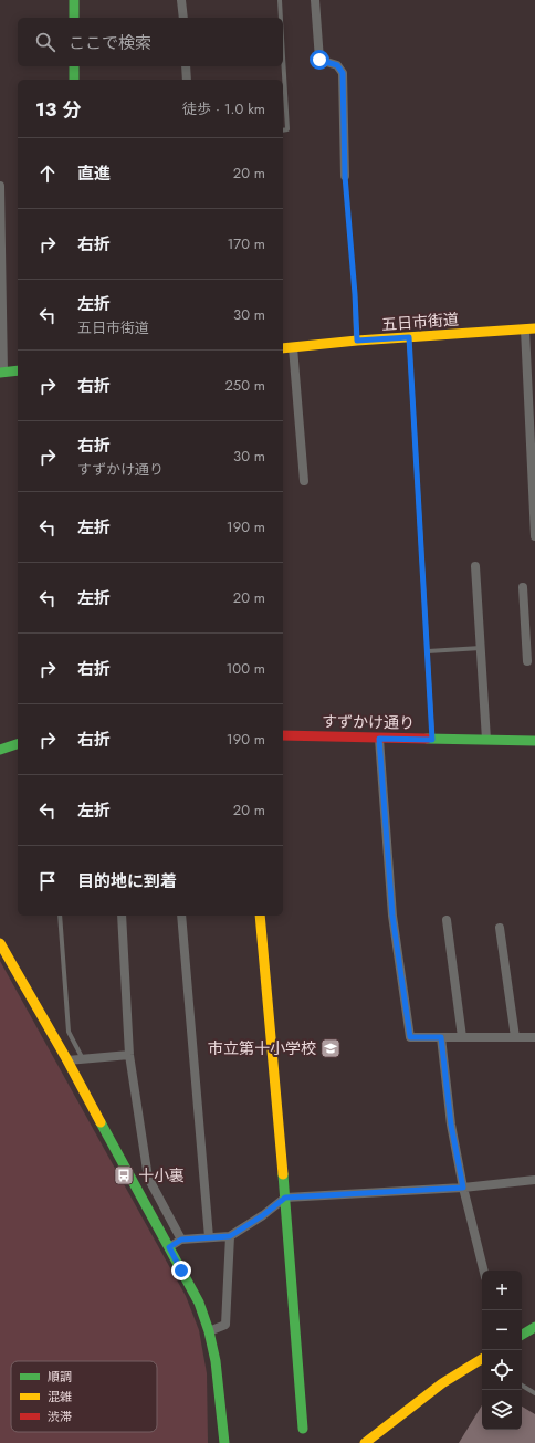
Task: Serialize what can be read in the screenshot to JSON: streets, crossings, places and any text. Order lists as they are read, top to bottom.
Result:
{
  "streets": {
    "street": ["五日市街道", "すずかけ通り"]
  },
  "places": {
    "school or university": ["市立第十小学校"],
    "bus stop": ["十小裏"]
  },
  "legend": ["順調", "混雑", "渋滞"],
  "page": {
    "search": "ここで検索",
    "heading": ["13 分", "徒歩 · 1.0 km"],
    "list": [
      ["直進", "20 m"],
      ["右折", "170 m"],
      ["左折", "五日市街道", "30 m"],
      ["右折", "250 m"],
      ["右折", "すずかけ通り", "30 m"],
      ["左折", "190 m"],
      ["左折", "20 m"],
      ["右折", "100 m"],
      ["右折", "190 m"],
      ["左折", "20 m"],
      "目的地に到着"
    ],
    "map_buttons": ["+", "−"]
  }
}
